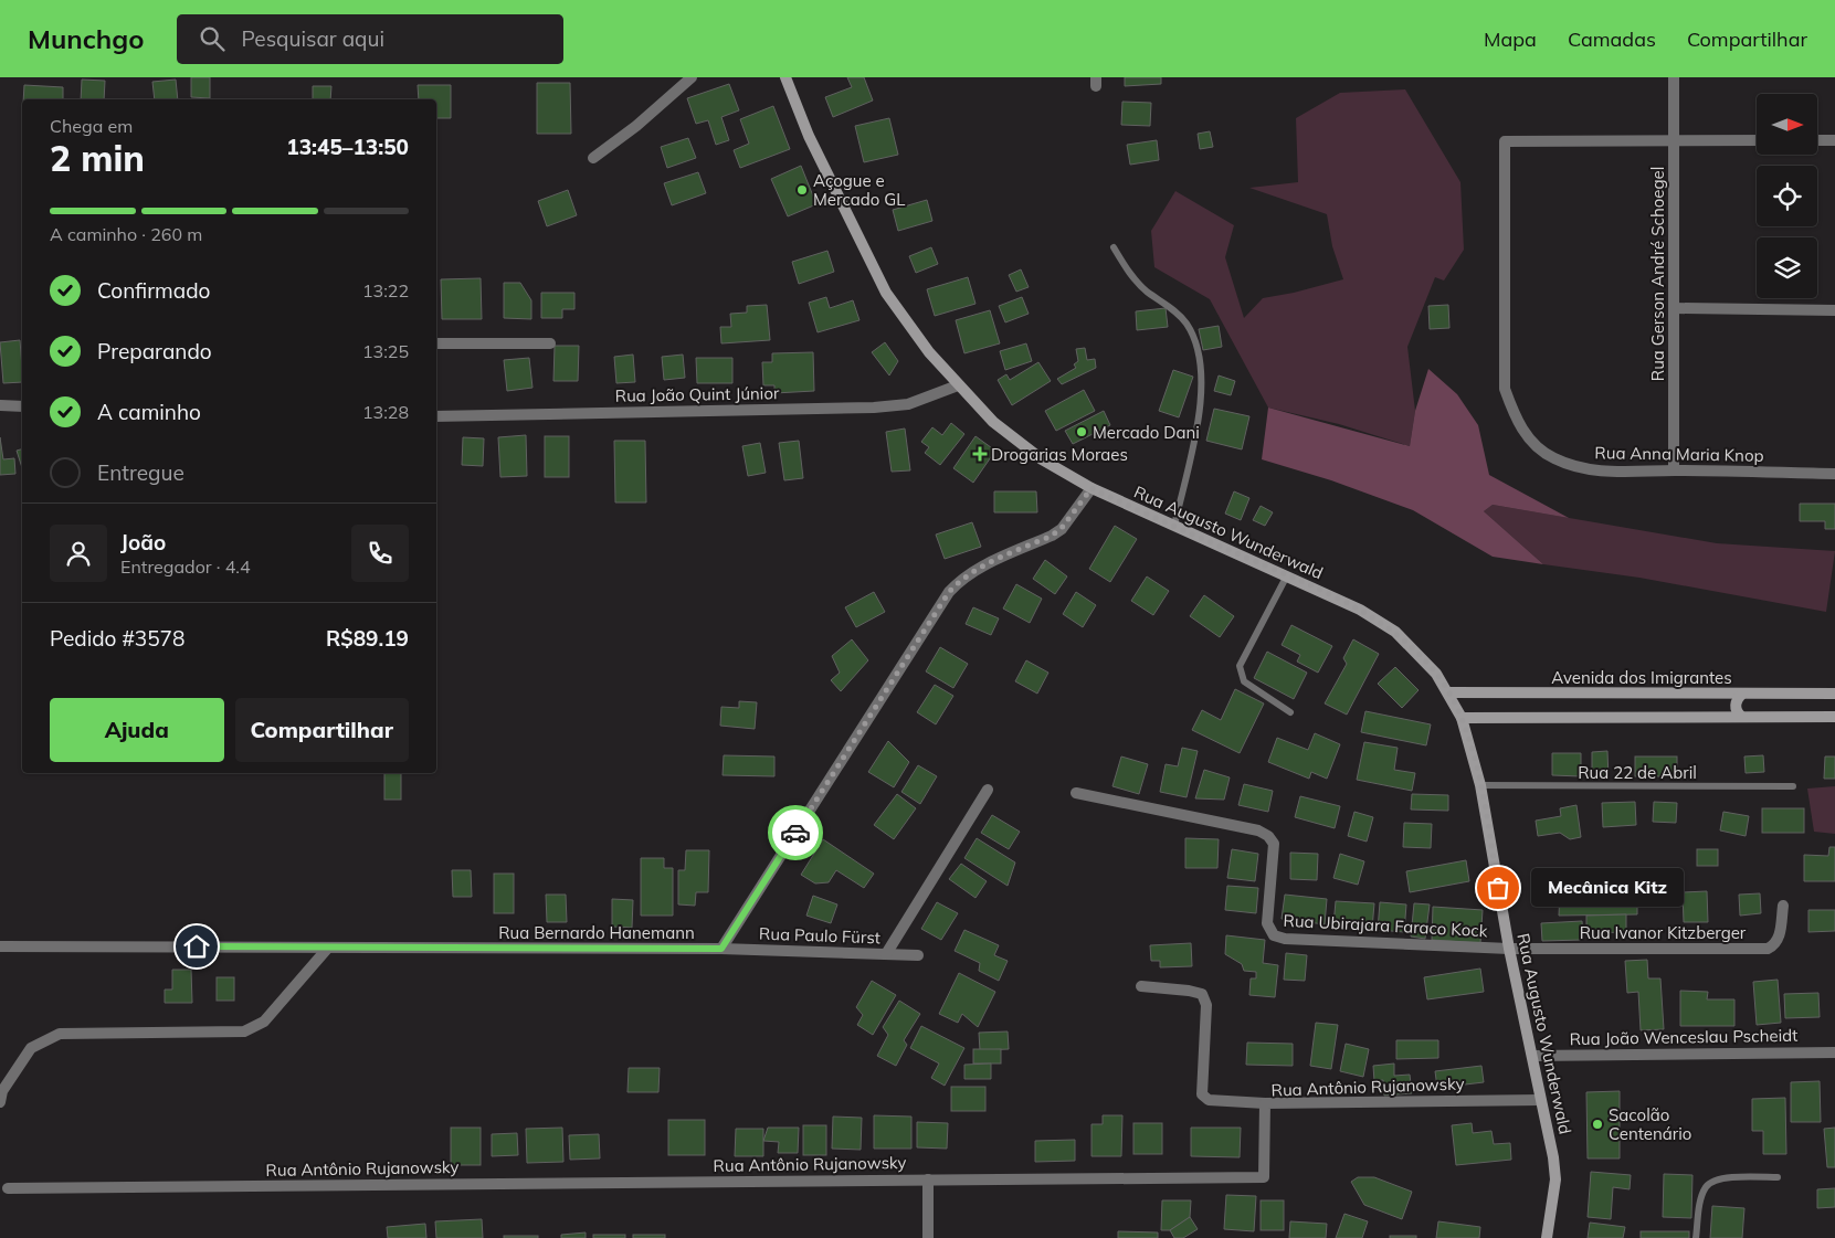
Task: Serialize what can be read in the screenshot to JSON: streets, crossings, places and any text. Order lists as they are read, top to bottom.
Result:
{
  "streets": {
    "main road": ["Rua Augusto Wunderwald", "Avenida dos Imigrantes"],
    "street": [
      "Rua Gerson André Schoegel",
      "Rua João Quint Júnior",
      "Rua Anna Maria Knop",
      "Rua Ubirajara Faraco Kock",
      "Rua Bernardo Hanemann",
      "Rua Ivanor Kitzberger",
      "Rua Paulo Fürst",
      "Rua João Wenceslau Pscheidt",
      "Rua Antônio Rujanowsky"
    ],
    "lane": ["Rua 22 de Abril"]
  },
  "crossings": [
    ["Rua Gerson André Schoegel", "Rua Anna Maria Knop"],
    ["Rua João Quint Júnior", "Rua Augusto Wunderwald"],
    ["Rua Augusto Wunderwald", "Avenida dos Imigrantes"],
    ["Rua Augusto Wunderwald", "Rua 22 de Abril"],
    ["Rua Augusto Wunderwald", "Rua Ubirajara Faraco Kock"],
    ["Rua Augusto Wunderwald", "Rua Ivanor Kitzberger"],
    ["Rua Augusto Wunderwald", "Rua João Wenceslau Pscheidt"],
    ["Rua Augusto Wunderwald", "Rua Antônio Rujanowsky"],
    ["Rua Ubirajara Faraco Kock", "Rua Ivanor Kitzberger"],
    ["Rua Bernardo Hanemann", "Rua Paulo Fürst"]
  ],
  "places": {
    "other": [
      "Açogue e Mercado GL",
      "Mercado Dani",
      "Mecânica Kitz",
      "Sacolão Centenário"
    ],
    "health": ["Drogarias Moraes"]
  },
  "north": "right",
  "page": {
    "header": "Munchgo",
    "search": "Pesquisar aqui",
    "nav": ["Mapa", "Camadas", "Compartilhar"],
    "heading": ["2 min", "Chega em", "13:45–13:50"],
    "panel": [
      "João",
      "Entregador · 4.4",
      "Pedido #3578",
      "R$89.19"
    ],
    "bar": "A caminho · 260 m",
    "list": [
      ["Confirmado", "13:22"],
      ["Preparando", "13:25"],
      ["A caminho", "13:28"],
      "Entregue"
    ],
    "buttons": ["Ajuda", "Compartilhar"],
    "bubble": "Mecânica Kitz"
  }
}
